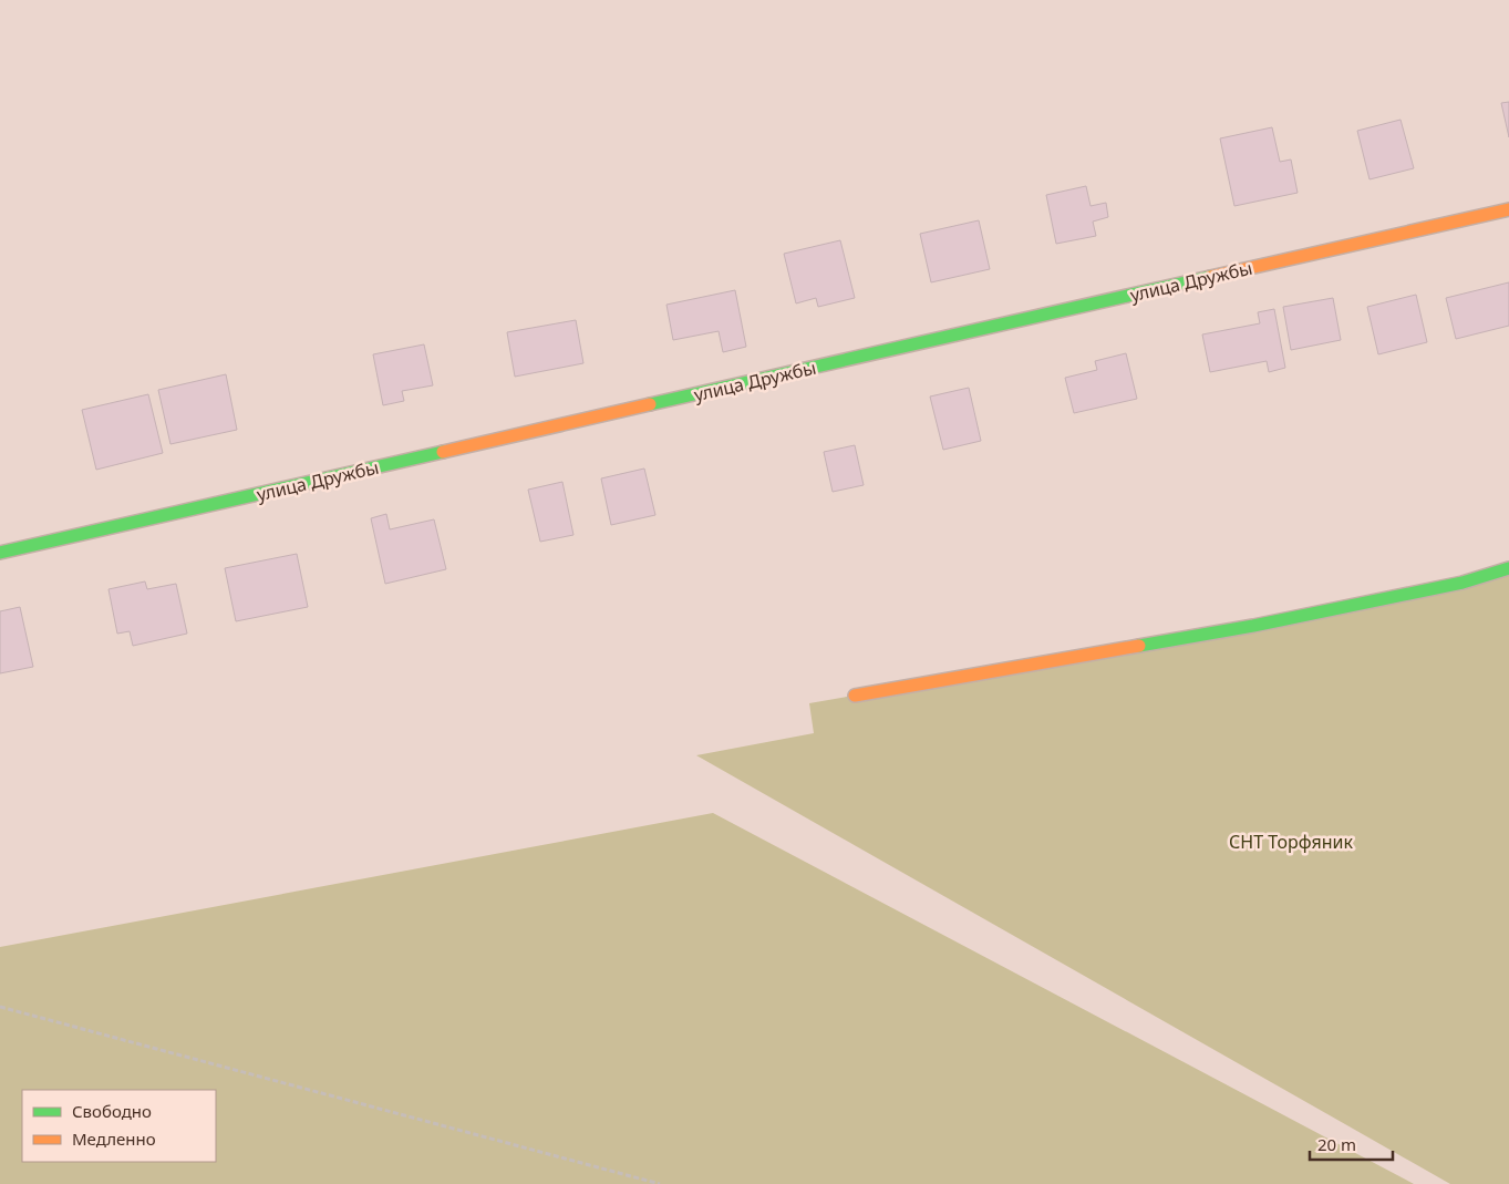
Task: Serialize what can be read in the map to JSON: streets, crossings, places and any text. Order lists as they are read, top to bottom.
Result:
{
  "streets": {
    "street": ["улица Дружбы"]
  },
  "parks": ["СНТ Торфяник"],
  "legend": ["Свободно", "Медленно"],
  "scale_bar": "20 m"
}
